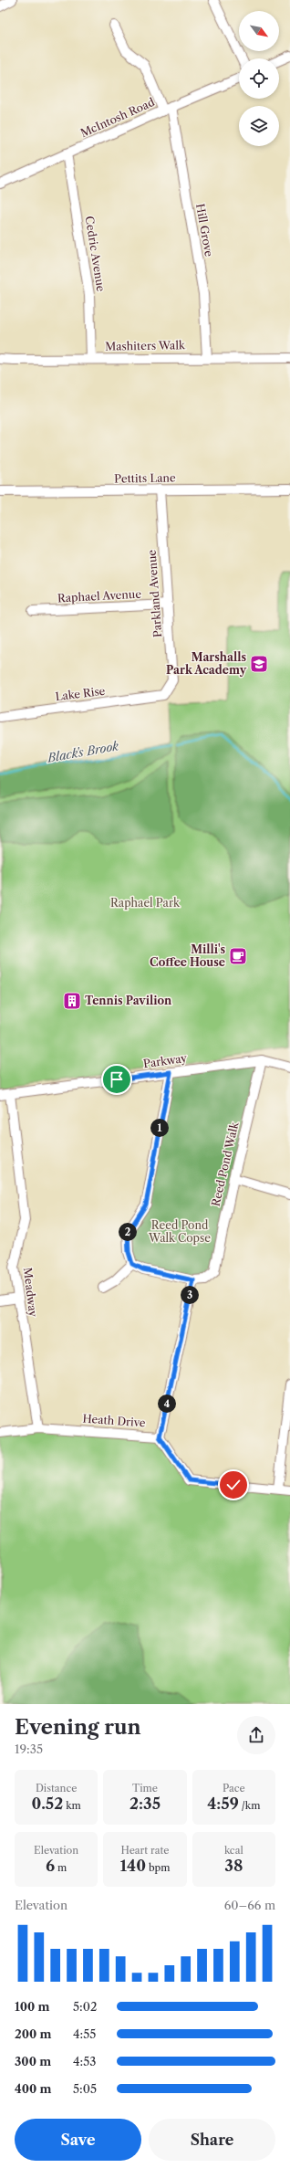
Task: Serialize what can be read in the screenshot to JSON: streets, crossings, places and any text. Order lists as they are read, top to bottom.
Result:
{
  "streets": {
    "street": [
      "McIntosh Road",
      "Hill Grove",
      "Cedric Avenue",
      "Mashiters Walk",
      "Pettits Lane",
      "Parkland Avenue",
      "Raphael Avenue",
      "Lake Rise",
      "Parkway",
      "Reed Pond Walk",
      "Meadway",
      "Heath Drive"
    ]
  },
  "crossings": [
    ["McIntosh Road", "Hill Grove"],
    ["McIntosh Road", "Cedric Avenue"],
    ["Hill Grove", "Mashiters Walk"],
    ["Cedric Avenue", "Mashiters Walk"],
    ["Pettits Lane", "Parkland Avenue"],
    ["Parkland Avenue", "Raphael Avenue"],
    ["Parkland Avenue", "Lake Rise"],
    ["Parkway", "Reed Pond Walk"],
    ["Parkway", "Meadway"],
    ["Meadway", "Heath Drive"]
  ],
  "water": ["Black's Brook"],
  "parks": ["Raphael Park", "Reed Pond Walk Copse"],
  "places": {
    "school or university": ["Marshalls Park Academy"],
    "cafe": ["Milli's Coffee House"],
    "building": ["Tennis Pavilion"]
  },
  "north": "bottom right",
  "page": {
    "pins": [
      "1",
      "2",
      "3",
      "4"
    ],
    "heading": ["Evening run", "19:35"],
    "stats": [
      ["Distance", "0.52 km"],
      ["Time", "2:35"],
      ["Pace", "4:59 /km"],
      ["Elevation", "6 m"],
      ["Heart rate", "140 bpm"],
      ["kcal", "38"]
    ],
    "chart": ["Elevation", "60–66 m"],
    "list": [
      {
        "name": "100 m",
        "note": "5:02"
      },
      {
        "name": "200 m",
        "note": "4:55"
      },
      {
        "name": "300 m",
        "note": "4:53"
      },
      {
        "name": "400 m",
        "note": "5:05"
      }
    ],
    "buttons": ["Save", "Share"]
  }
}
